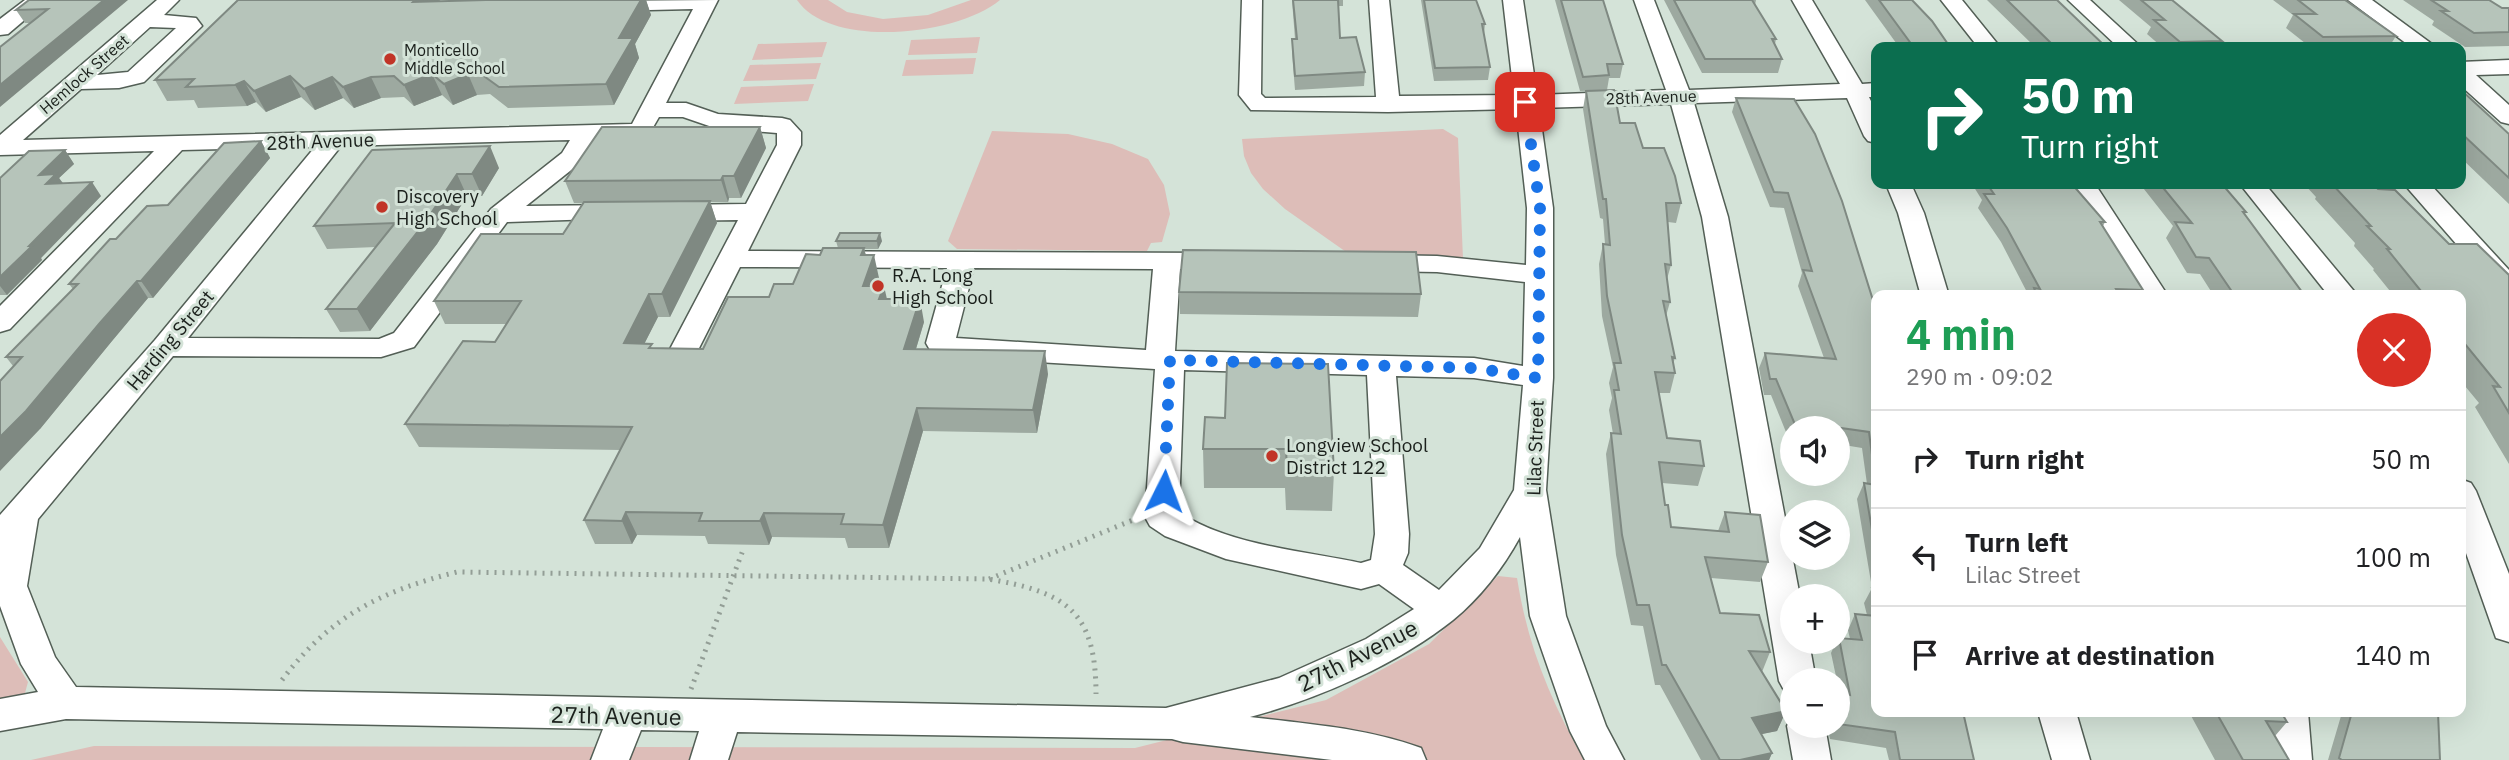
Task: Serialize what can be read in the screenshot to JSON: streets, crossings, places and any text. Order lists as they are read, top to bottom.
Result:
{
  "streets": {
    "street": [
      "Hemlock Street",
      "28th Avenue",
      "Harding Street",
      "Lilac Street",
      "27th Avenue"
    ]
  },
  "crossings": [
    ["Hemlock Street", "28th Avenue"],
    ["28th Avenue", "Harding Street"],
    ["28th Avenue", "Lilac Street"],
    ["Lilac Street", "27th Avenue"]
  ],
  "places": [
    "Monticello Middle School",
    "Discovery High School",
    "R.A. Long High School",
    "Longview School District 122"
  ],
  "page": {
    "turn": ["50 m", "Turn right"],
    "heading": ["4 min", "290 m · 09:02"],
    "list": [
      {
        "name": "Turn right",
        "value": "50 m"
      },
      {
        "name": "Turn left",
        "note": "Lilac Street",
        "value": "100 m"
      },
      {
        "name": "Arrive at destination",
        "value": "140 m"
      }
    ],
    "map_buttons": ["+", "−"]
  }
}
